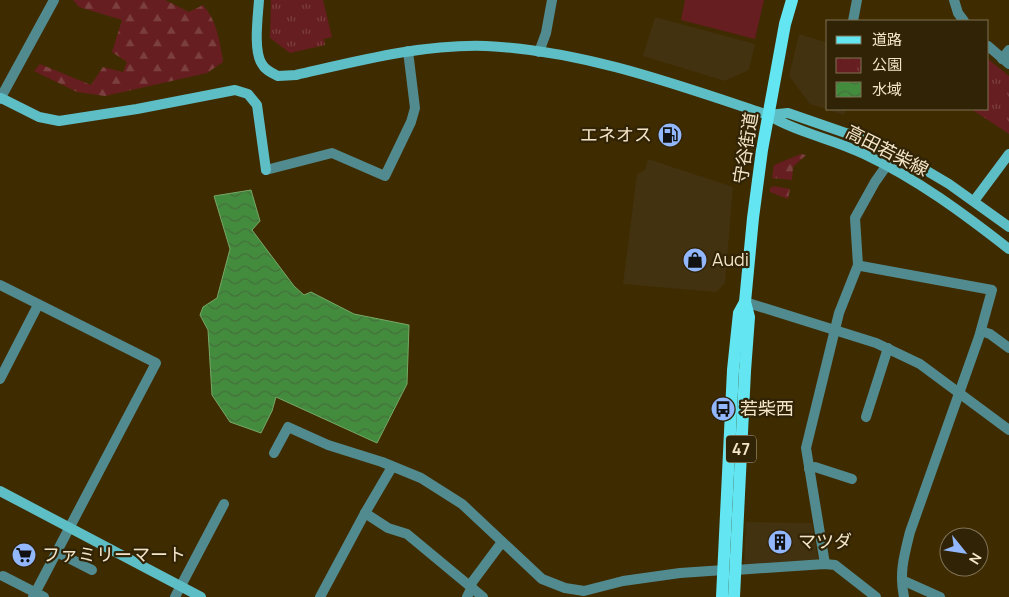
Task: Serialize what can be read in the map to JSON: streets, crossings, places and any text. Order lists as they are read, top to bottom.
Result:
{
  "streets": {
    "main road": ["守谷街道", "47"],
    "street": ["高田若柴線"]
  },
  "crossings": [
    ["守谷街道", "高田若柴線"]
  ],
  "places": {
    "fuel station": ["エネオス"],
    "shop": ["Audi"],
    "bus stop": ["若柴西"],
    "building": ["マツダ"],
    "supermarket": ["ファミリーマート"]
  },
  "legend": ["道路", "公園", "水域"],
  "north": "bottom right"
}
